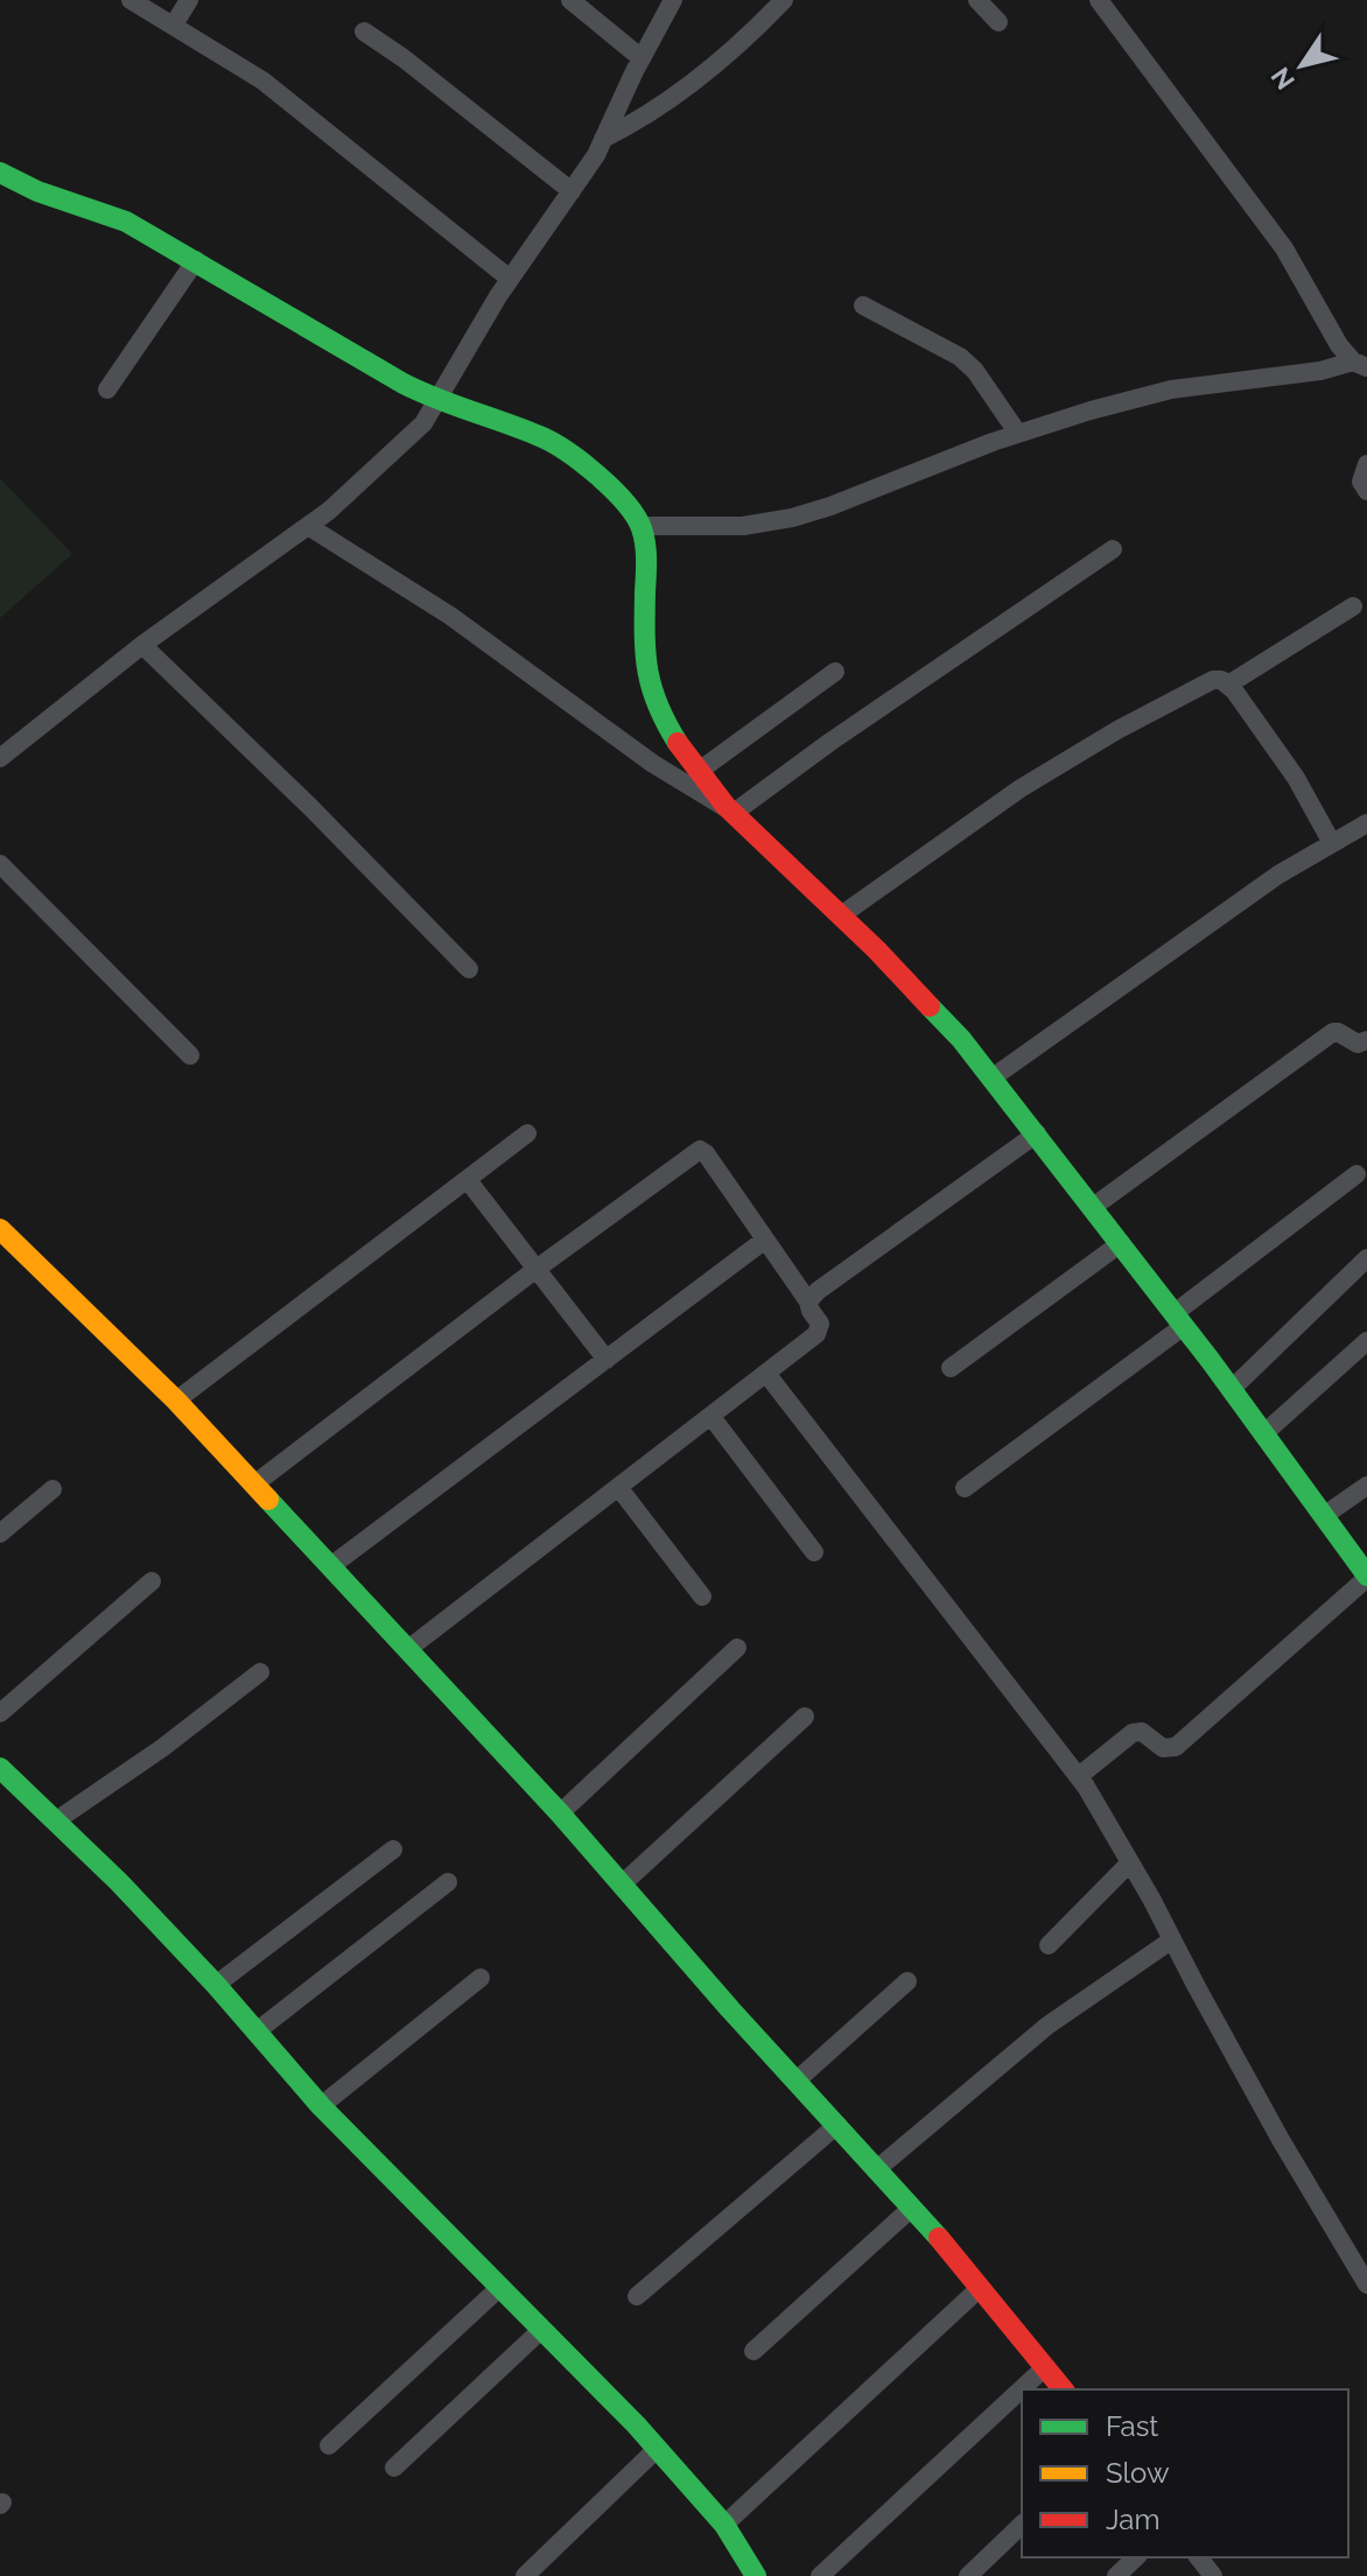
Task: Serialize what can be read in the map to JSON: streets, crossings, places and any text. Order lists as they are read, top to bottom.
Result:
{
  "legend": ["Fast", "Slow", "Jam"],
  "north": "bottom left"
}
